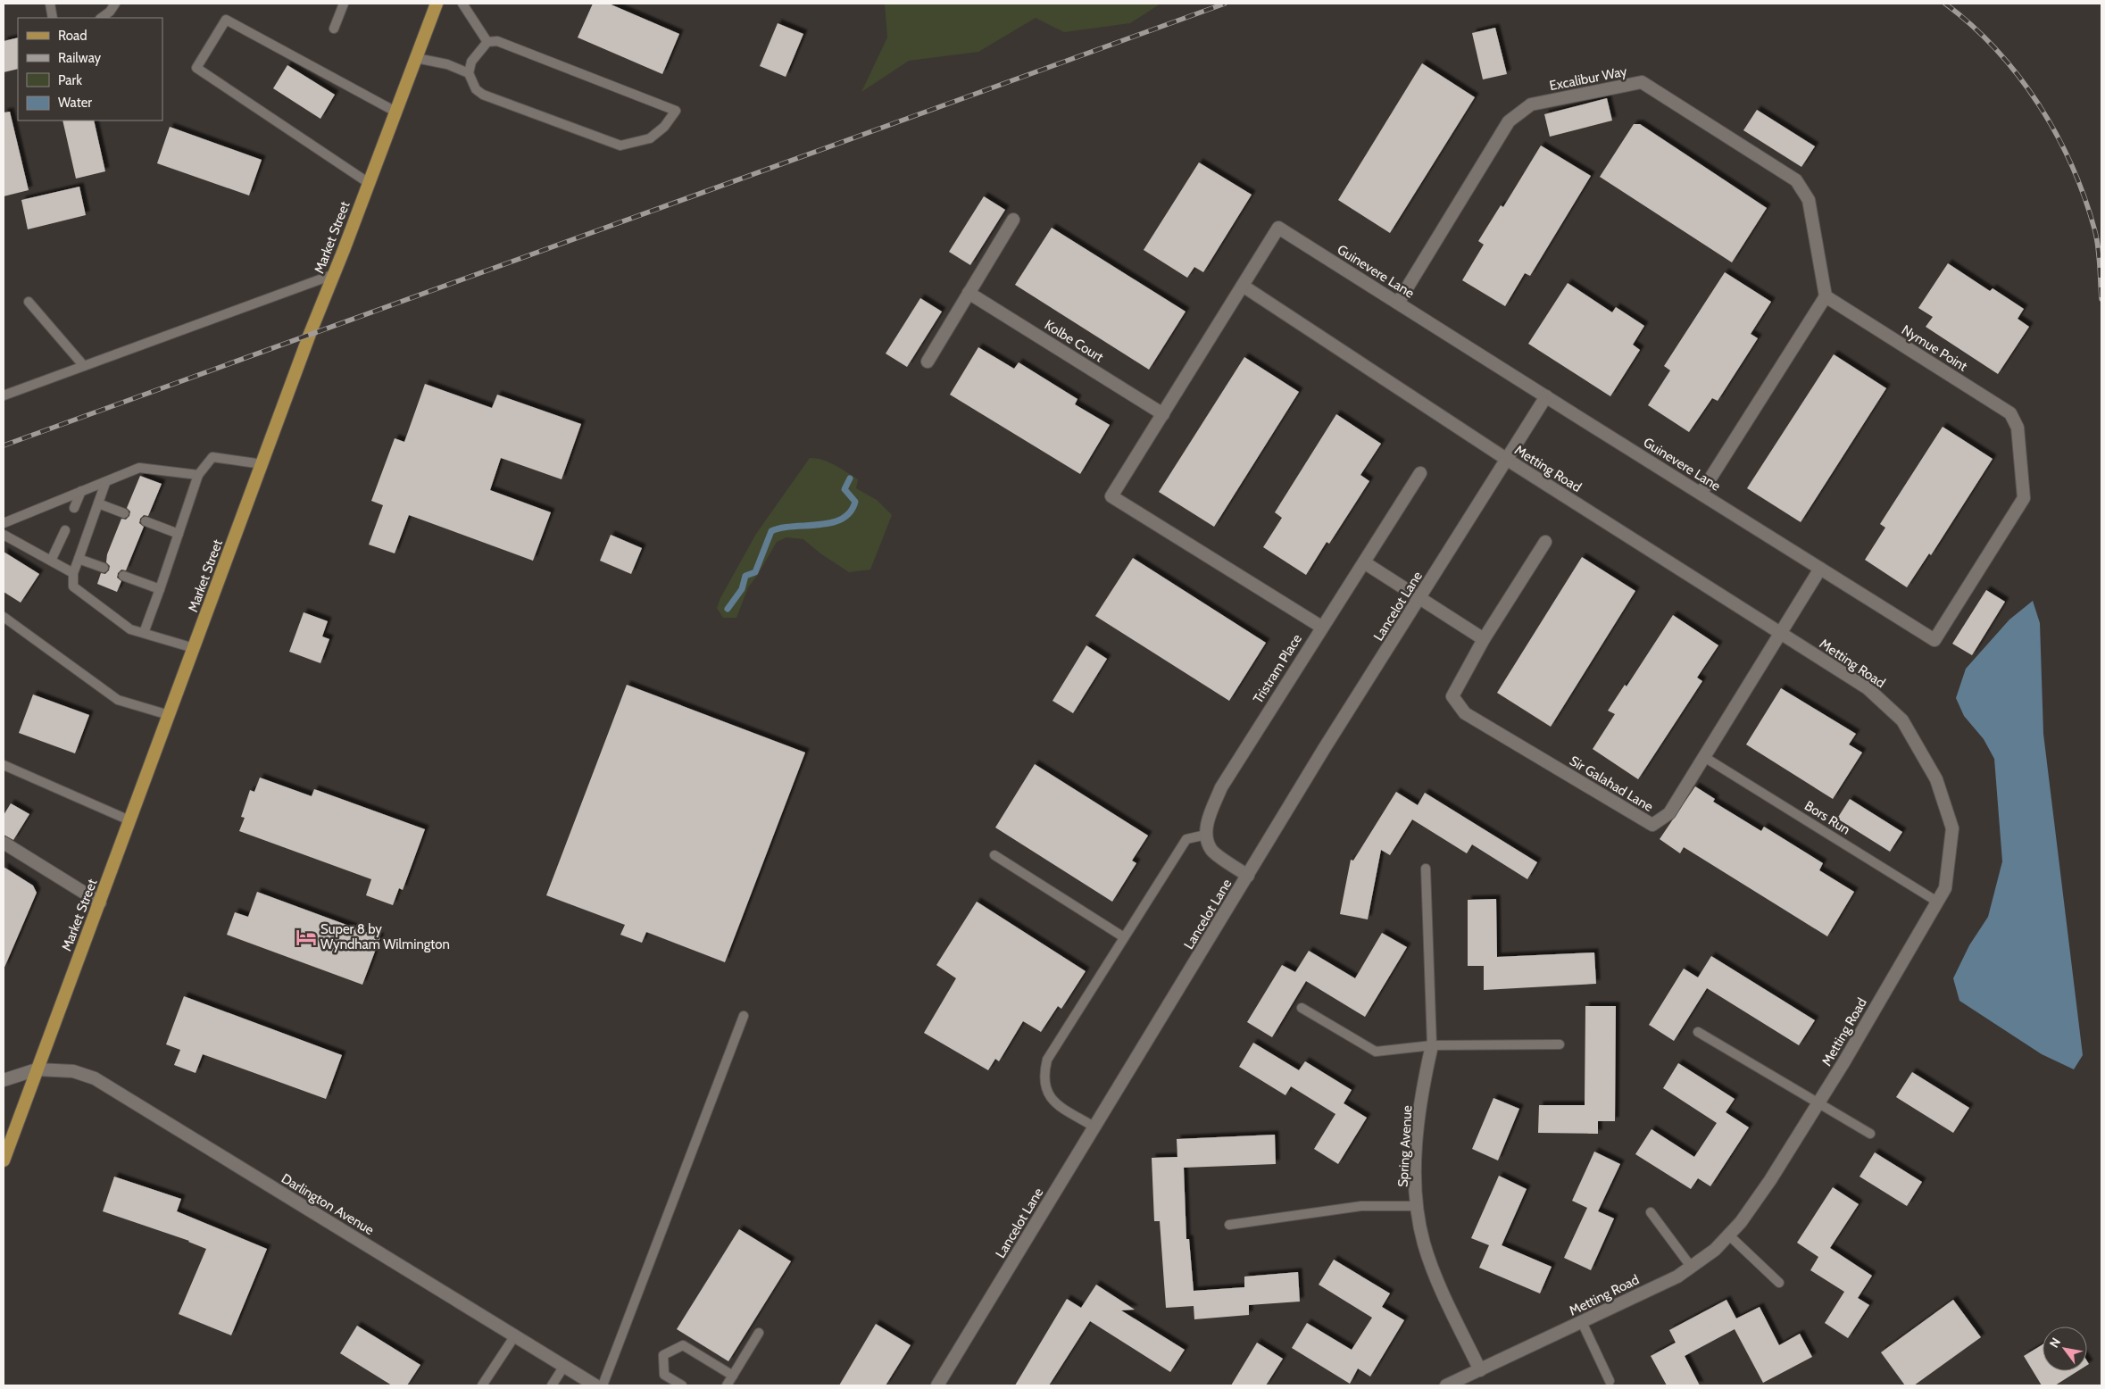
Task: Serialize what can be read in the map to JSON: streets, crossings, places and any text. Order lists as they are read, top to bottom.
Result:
{
  "streets": {
    "main road": ["Market Street"],
    "street": [
      "Excalibur Way",
      "Guinevere Lane",
      "Kolbe Court",
      "Nymue Point",
      "Metting Road",
      "Lancelot Lane",
      "Tristram Place",
      "Sir Galahad Lane",
      "Spring Avenue",
      "Darlington Avenue"
    ],
    "lane": ["Bors Run"]
  },
  "crossings": [
    ["Excalibur Way", "Guinevere Lane"],
    ["Excalibur Way", "Nymue Point"],
    ["Market Street", "Darlington Avenue"],
    ["Guinevere Lane", "Kolbe Court"],
    ["Guinevere Lane", "Nymue Point"],
    ["Guinevere Lane", "Metting Road"],
    ["Guinevere Lane", "Lancelot Lane"],
    ["Guinevere Lane", "Tristram Place"],
    ["Guinevere Lane", "Sir Galahad Lane"],
    ["Metting Road", "Lancelot Lane"],
    ["Metting Road", "Sir Galahad Lane"],
    ["Metting Road", "Bors Run"],
    ["Metting Road", "Spring Avenue"],
    ["Sir Galahad Lane", "Bors Run"]
  ],
  "places": {
    "hotel": ["Super 8 by Wyndham Wilmington"]
  },
  "legend": [
    "Road",
    "Railway",
    "Park",
    "Water"
  ],
  "north": "top left"
}
